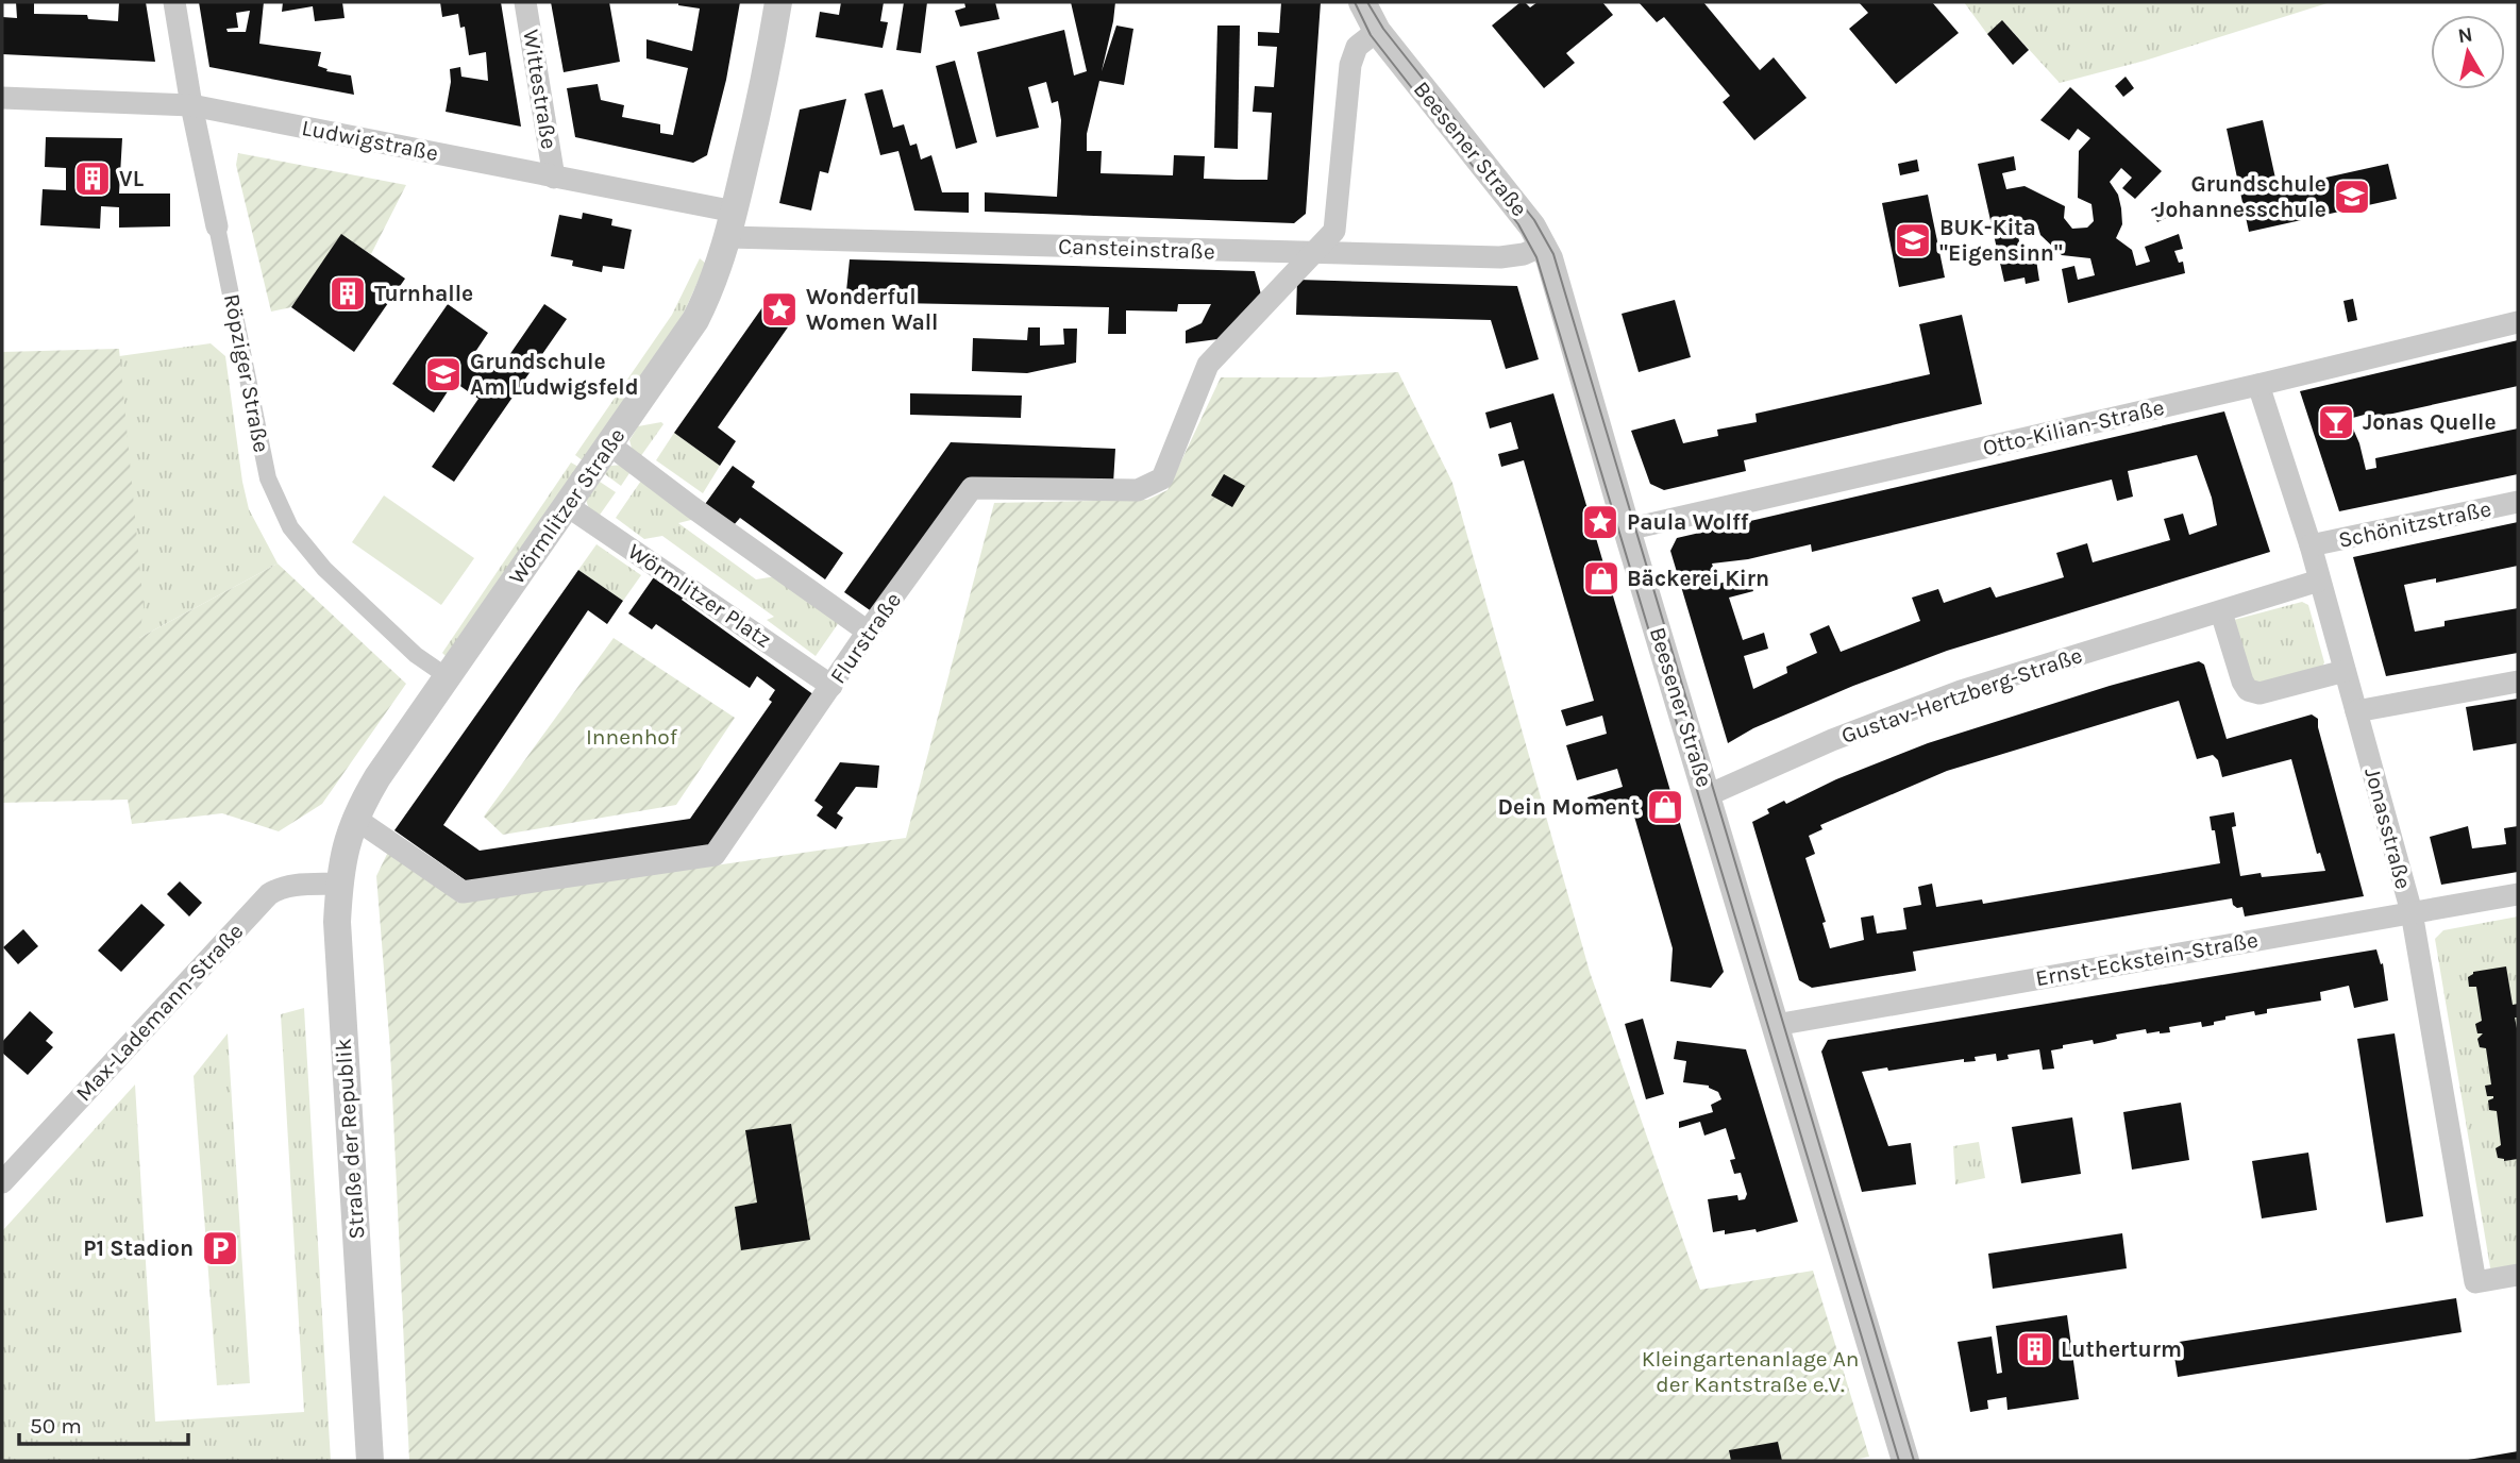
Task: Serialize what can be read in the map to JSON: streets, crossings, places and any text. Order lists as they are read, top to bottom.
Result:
{
  "streets": {
    "street": [
      "Wittestraße",
      "Ludwigstraße",
      "Beesener Straße",
      "Cansteinstraße",
      "Röpziger Straße",
      "Otto-Kilian-Straße",
      "Wörmlitzer Straße",
      "Schönitzstraße",
      "Wörmlitzer Platz",
      "Flurstraße",
      "Gustav-Hertzberg-Straße",
      "Jonasstraße",
      "Ernst-Eckstein-Straße",
      "Max-Lademann-Straße",
      "Straße der Republik"
    ]
  },
  "crossings": [
    ["Wittestraße", "Ludwigstraße"],
    ["Ludwigstraße", "Cansteinstraße"],
    ["Ludwigstraße", "Röpziger Straße"],
    ["Ludwigstraße", "Wörmlitzer Straße"],
    ["Beesener Straße", "Cansteinstraße"],
    ["Beesener Straße", "Otto-Kilian-Straße"],
    ["Beesener Straße", "Gustav-Hertzberg-Straße"],
    ["Beesener Straße", "Ernst-Eckstein-Straße"],
    ["Cansteinstraße", "Wörmlitzer Straße"],
    ["Cansteinstraße", "Flurstraße"],
    ["Röpziger Straße", "Wörmlitzer Straße"],
    ["Otto-Kilian-Straße", "Jonasstraße"],
    ["Wörmlitzer Straße", "Wörmlitzer Platz"],
    ["Wörmlitzer Straße", "Flurstraße"],
    ["Wörmlitzer Straße", "Straße der Republik"],
    ["Schönitzstraße", "Jonasstraße"],
    ["Wörmlitzer Platz", "Flurstraße"],
    ["Flurstraße", "Straße der Republik"],
    ["Gustav-Hertzberg-Straße", "Jonasstraße"],
    ["Jonasstraße", "Ernst-Eckstein-Straße"],
    ["Max-Lademann-Straße", "Straße der Republik"]
  ],
  "parks": ["Innenhof", "Kleingartenanlage An der Kantstraße e.V."],
  "places": {
    "building": ["VL", "Turnhalle", "Lutherturm"],
    "school or university": ["Grundschule Johannesschule", "BUK-Kita \"Eigensinn\"", "Grundschule Am Ludwigsfeld"],
    "place": ["Wonderful Women Wall", "Paula Wolff"],
    "bar": ["Jonas Quelle"],
    "shop": ["Bäckerei Kirn", "Dein Moment"],
    "parking": ["P1 Stadion"]
  },
  "scale_bar": "50 m",
  "north": "top"
}
